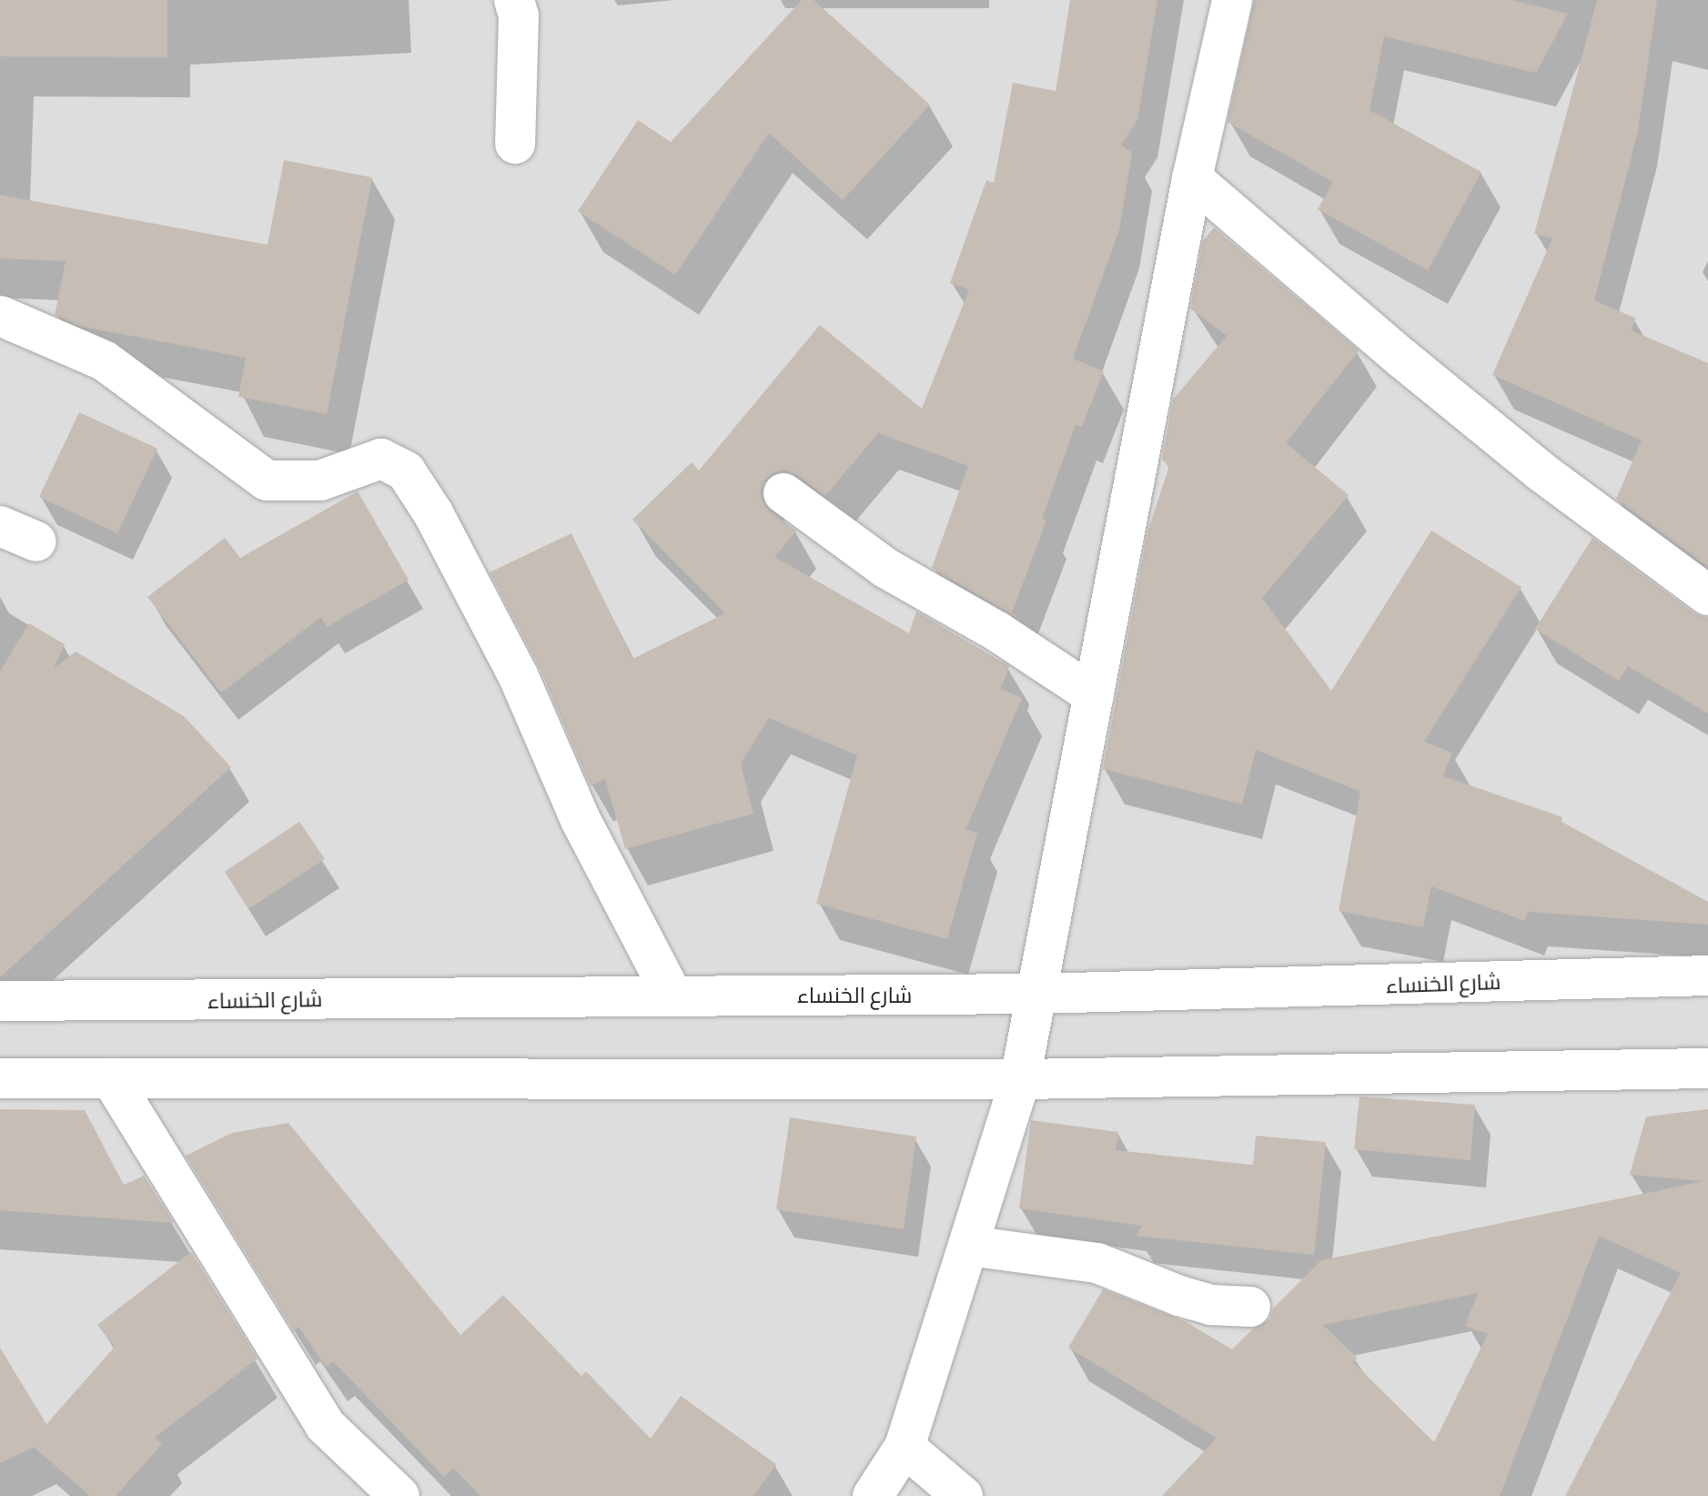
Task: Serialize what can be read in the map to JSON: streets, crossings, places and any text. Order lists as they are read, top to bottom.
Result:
{
  "streets": {
    "street": ["شارع الخنساء"]
  }
}
